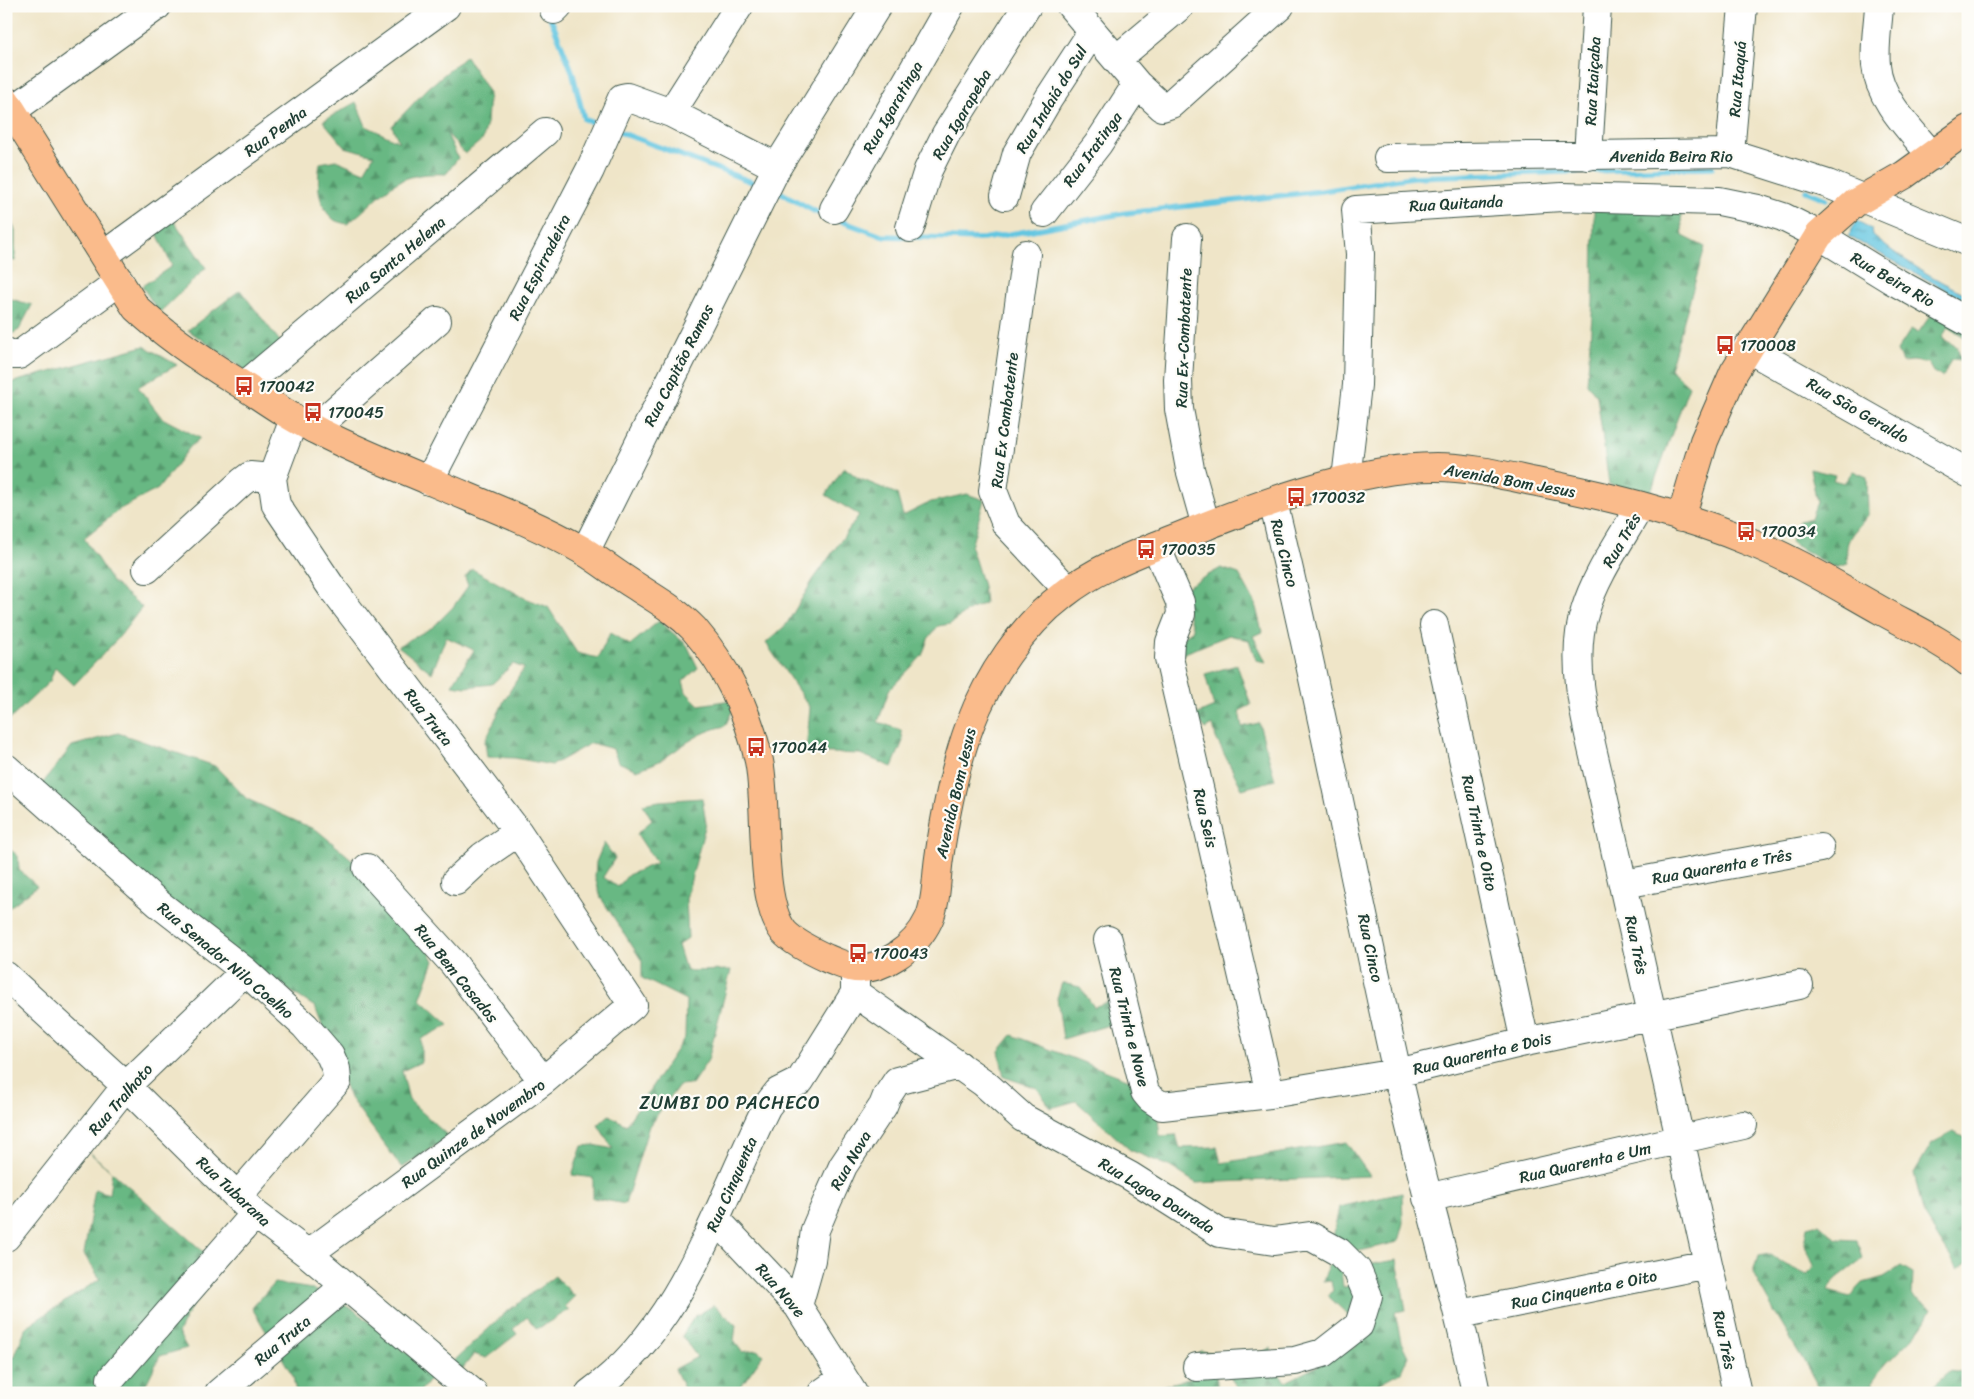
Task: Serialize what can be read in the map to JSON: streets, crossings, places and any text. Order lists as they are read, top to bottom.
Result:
{
  "streets": {
    "main road": ["Avenida Bom Jesus"],
    "street": [
      "Rua Itaquá",
      "Rua Itaiçaba",
      "Rua Indaiá do Sul",
      "Rua Igaratinga",
      "Rua Igarapeba",
      "Rua Penha",
      "Rua Iratinga",
      "Avenida Beira Rio",
      "Rua Quitanda",
      "Rua Santa Helena",
      "Rua Espirradeira",
      "Rua Beira Rio",
      "Rua Ex-Combatente",
      "Rua Capitão Ramos",
      "Rua São Geraldo",
      "Rua Ex Combatente",
      "Rua Três",
      "Rua Cinco",
      "Rua Truta",
      "Rua Seis",
      "Rua Trinta e Oito",
      "Rua Quarenta e Três",
      "Rua Senador Nilo Coelho",
      "Rua Bem Casados",
      "Rua Trinta e Nove",
      "Rua Quarenta e Dois",
      "Rua Tralhoto",
      "Rua Quinze de Novembro",
      "Rua Nova",
      "Rua Quarenta e Um",
      "Rua Cinquenta",
      "Rua Tubarana",
      "Rua Lagoa Dourada",
      "Rua Cinquenta e Oito",
      "Rua Nove"
    ]
  },
  "crossings": [
    ["Rua Itaquá", "Avenida Beira Rio"],
    ["Rua Itaiçaba", "Avenida Beira Rio"],
    ["Rua Quitanda", "Rua Beira Rio"],
    ["Rua Quitanda", "Avenida Bom Jesus"],
    ["Rua Ex-Combatente", "Avenida Bom Jesus"],
    ["Rua Ex Combatente", "Avenida Bom Jesus"],
    ["Avenida Bom Jesus", "Rua Três"],
    ["Avenida Bom Jesus", "Rua Cinco"],
    ["Avenida Bom Jesus", "Rua Seis"],
    ["Avenida Bom Jesus", "Rua Cinquenta"],
    ["Avenida Bom Jesus", "Rua Lagoa Dourada"],
    ["Rua Três", "Rua Quarenta e Três"],
    ["Rua Três", "Rua Quarenta e Dois"],
    ["Rua Três", "Rua Quarenta e Um"],
    ["Rua Três", "Rua Cinquenta e Oito"],
    ["Rua Cinco", "Rua Quarenta e Dois"],
    ["Rua Cinco", "Rua Quarenta e Um"],
    ["Rua Cinco", "Rua Cinquenta e Oito"],
    ["Rua Truta", "Rua Quinze de Novembro"],
    ["Rua Truta", "Rua Tubarana"],
    ["Rua Seis", "Rua Quarenta e Dois"],
    ["Rua Trinta e Oito", "Rua Quarenta e Dois"],
    ["Rua Senador Nilo Coelho", "Rua Tralhoto"],
    ["Rua Senador Nilo Coelho", "Rua Tubarana"],
    ["Rua Bem Casados", "Rua Quinze de Novembro"],
    ["Rua Trinta e Nove", "Rua Quarenta e Dois"],
    ["Rua Tralhoto", "Rua Tubarana"],
    ["Rua Quinze de Novembro", "Rua Tubarana"],
    ["Rua Nova", "Rua Lagoa Dourada"],
    ["Rua Nova", "Rua Nove"],
    ["Rua Cinquenta", "Rua Lagoa Dourada"],
    ["Rua Cinquenta", "Rua Nove"]
  ],
  "districts": ["ZUMBI DO PACHECO"],
  "places": {
    "bus stop": [
      "170008",
      "170042",
      "170045",
      "170032",
      "170034",
      "170035",
      "170044",
      "170043"
    ]
  }
}
